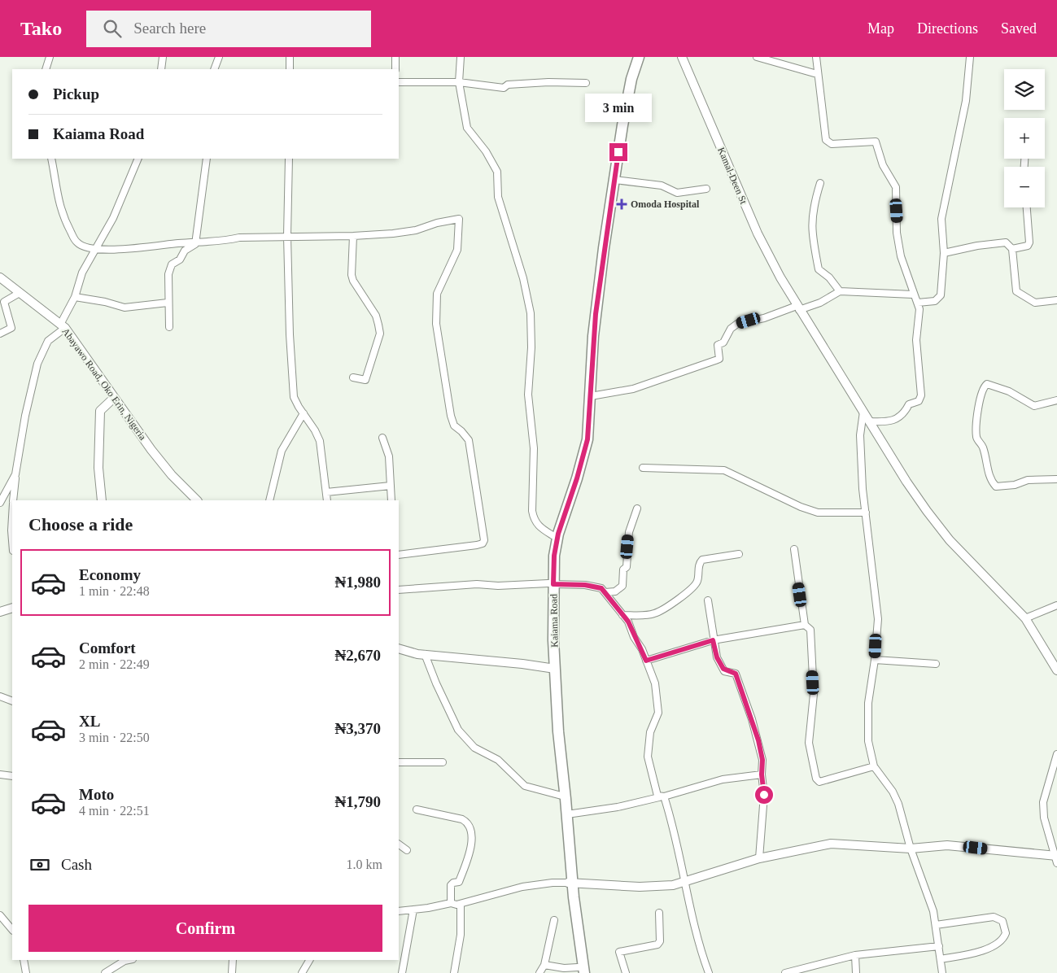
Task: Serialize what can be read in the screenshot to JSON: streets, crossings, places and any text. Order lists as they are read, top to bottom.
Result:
{
  "streets": {
    "highway": ["Kaiama Road"],
    "street": ["Kamal-Deen St", "Abayawo Road, Oko Erin, Nigeria"]
  },
  "places": {
    "health": ["Omoda Hospital"]
  },
  "page": {
    "header": "Tako",
    "search": "Search here",
    "nav": ["Map", "Directions", "Saved"],
    "map_buttons": ["+", "−"],
    "banner": ["Pickup", "Kaiama Road"],
    "bubble": "3 min",
    "heading": "Choose a ride",
    "list": [
      {
        "name": "Economy",
        "note": "1 min · 22:48",
        "value": "₦1,980"
      },
      {
        "name": "Comfort",
        "note": "2 min · 22:49",
        "value": "₦2,670"
      },
      {
        "name": "XL",
        "note": "3 min · 22:50",
        "value": "₦3,370"
      },
      {
        "name": "Moto",
        "note": "4 min · 22:51",
        "value": "₦1,790"
      }
    ],
    "pay": ["Cash", "1.0 km"],
    "buttons": "Confirm"
  }
}
